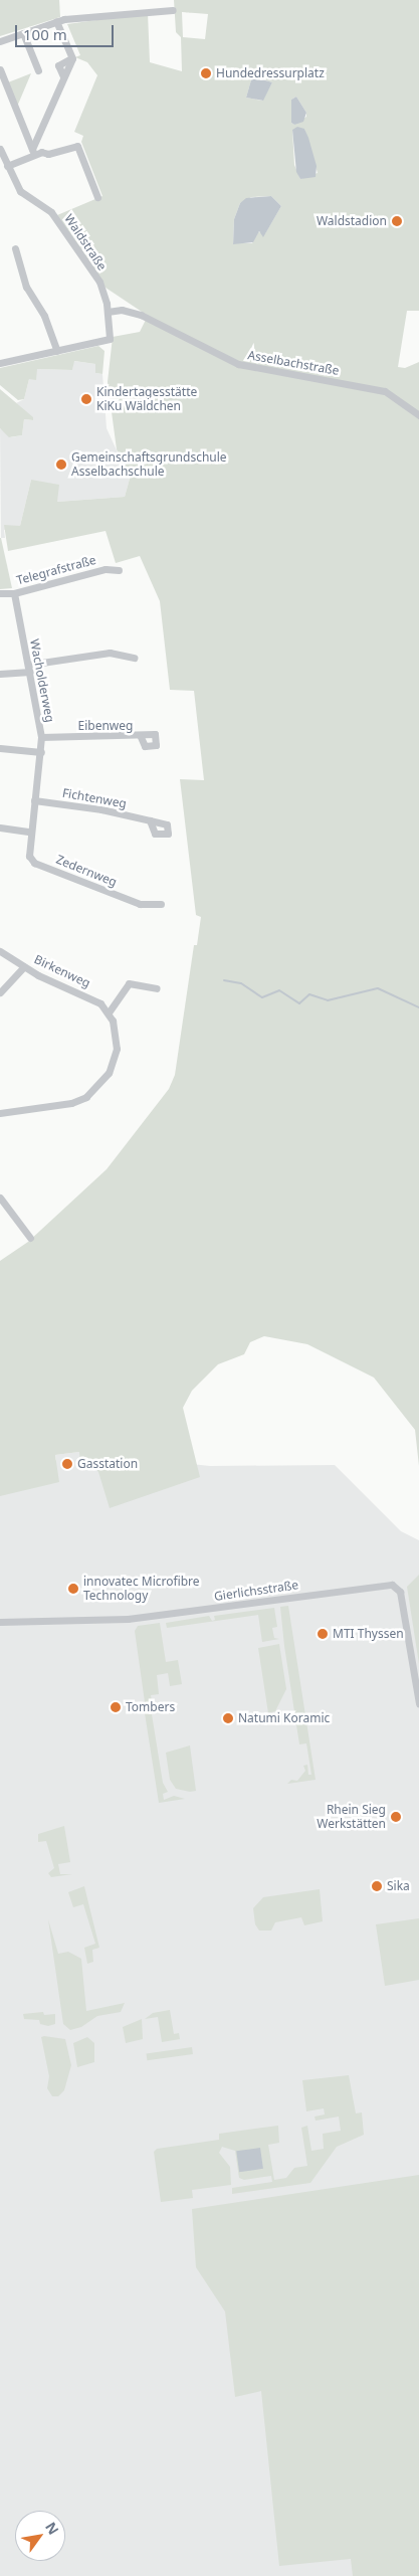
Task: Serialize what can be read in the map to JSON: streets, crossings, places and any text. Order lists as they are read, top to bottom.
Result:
{
  "streets": {
    "street": [
      "Waldstraße",
      "Asselbachstraße",
      "Telegrafstraße",
      "Wacholderweg",
      "Eibenweg",
      "Fichtenweg",
      "Zedernweg",
      "Birkenweg",
      "Gierlichsstraße"
    ]
  },
  "crossings": [
    ["Waldstraße", "Asselbachstraße"],
    ["Telegrafstraße", "Wacholderweg"],
    ["Wacholderweg", "Eibenweg"],
    ["Wacholderweg", "Fichtenweg"],
    ["Wacholderweg", "Zedernweg"]
  ],
  "places": [
    "Hundedressurplatz",
    "Waldstadion",
    "Kindertagesstätte KiKu Wäldchen",
    "Gemeinschaftsgrundschule Asselbachschule",
    "Gasstation",
    "innovatec Microfibre Technology",
    "MTI Thyssen",
    "Tombers",
    "Natumi Koramic",
    "Rhein Sieg Werkstätten",
    "Sika"
  ],
  "scale_bar": "100 m",
  "north": "top right"
}
